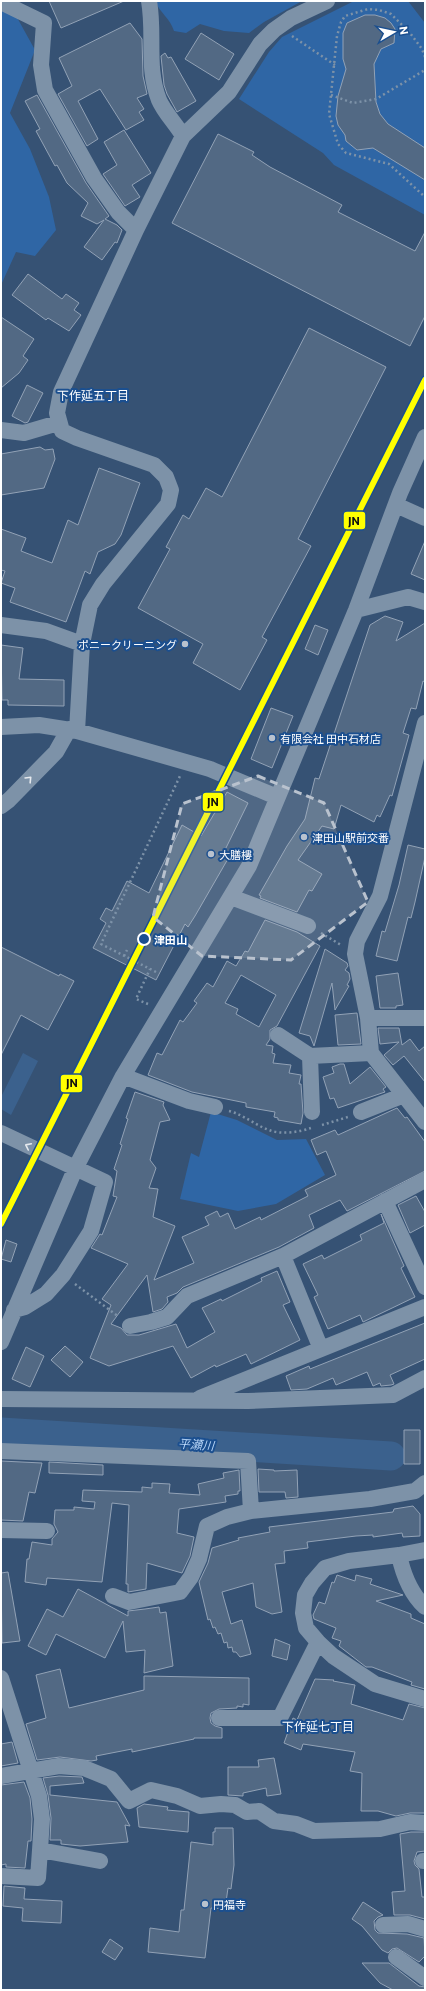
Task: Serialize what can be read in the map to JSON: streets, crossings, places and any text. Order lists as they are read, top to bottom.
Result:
{
  "districts": ["下作延五丁目", "下作延七丁目"],
  "water": ["平瀬川"],
  "places": [
    "ポニークリーニング",
    "有限会社 田中石材店",
    "津田山駅前交番",
    "大膳樓",
    "津田山",
    "円福寺"
  ],
  "lines": ["transit line JN"],
  "north": "right"
}
